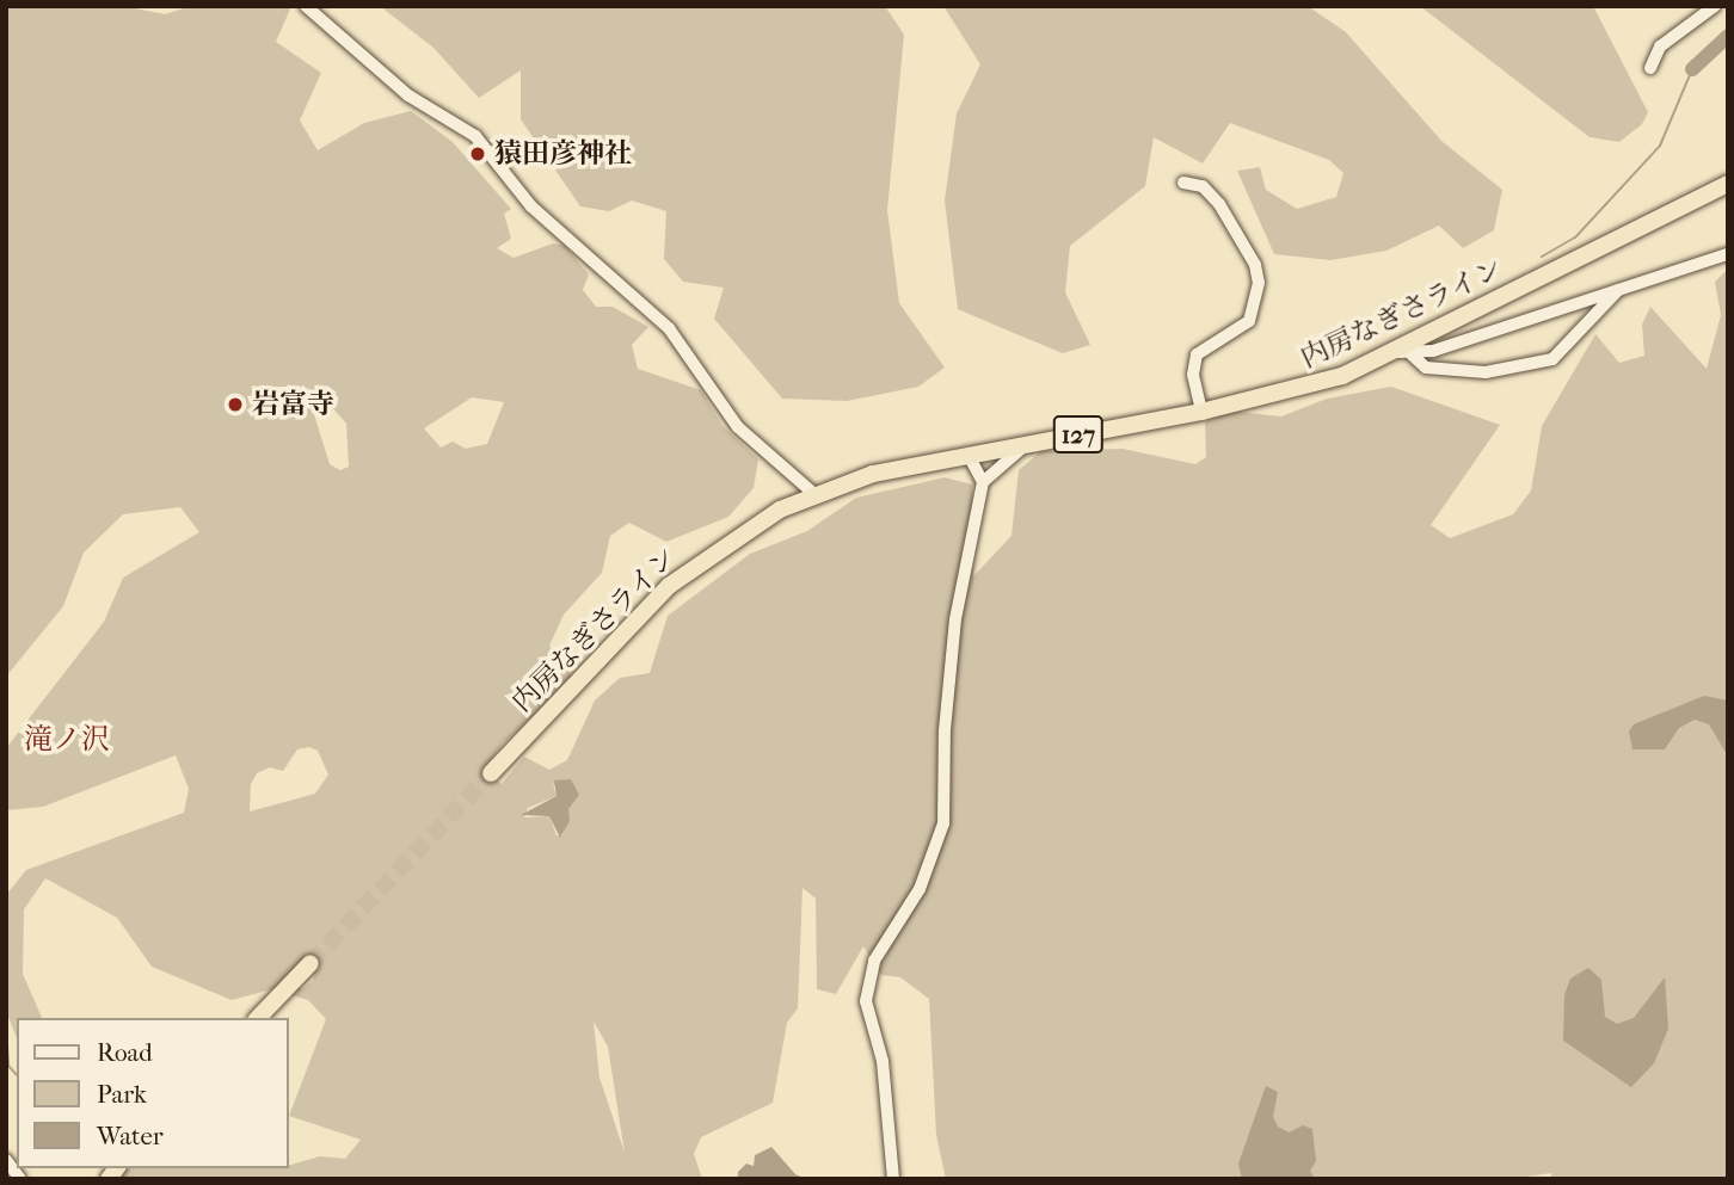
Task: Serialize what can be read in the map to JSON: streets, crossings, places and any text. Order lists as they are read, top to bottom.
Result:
{
  "streets": {
    "highway": ["内房なぎさライン", "127"]
  },
  "districts": ["滝ノ沢"],
  "places": ["猿田彦神社", "岩富寺"],
  "legend": ["Road", "Park", "Water"]
}
